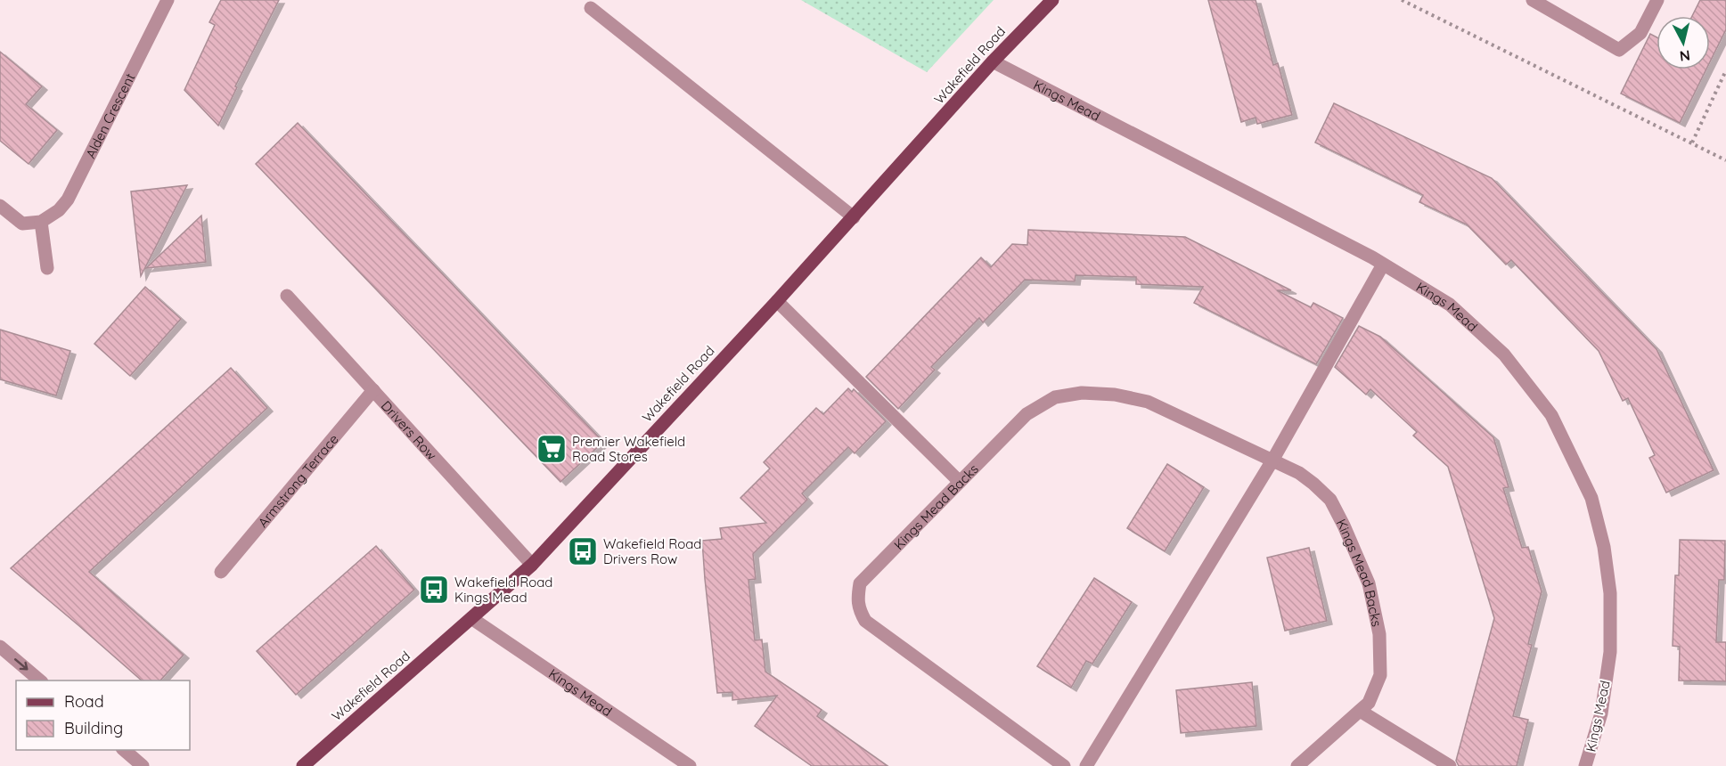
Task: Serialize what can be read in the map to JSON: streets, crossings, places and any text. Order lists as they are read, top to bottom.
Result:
{
  "streets": {
    "main road": ["Wakefield Road"],
    "street": [
      "Kings Mead",
      "Alden Crescent",
      "Drivers Row",
      "Armstrong Terrace",
      "Kings Mead Backs"
    ]
  },
  "crossings": [
    ["Wakefield Road", "Kings Mead"],
    ["Wakefield Road", "Drivers Row"],
    ["Drivers Row", "Armstrong Terrace"]
  ],
  "places": {
    "supermarket": ["Premier Wakefield Road Stores"],
    "bus stop": ["Wakefield Road Drivers Row", "Wakefield Road Kings Mead"]
  },
  "legend": ["Road", "Building"],
  "north": "bottom"
}
